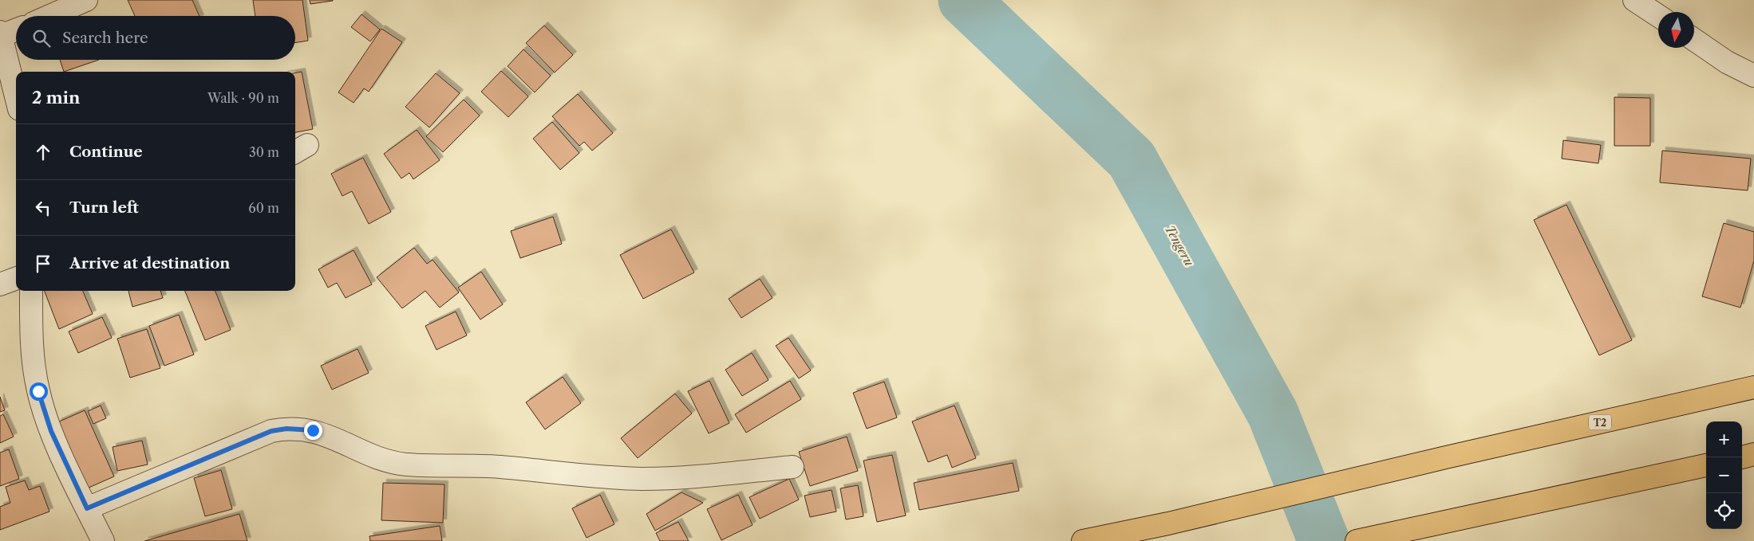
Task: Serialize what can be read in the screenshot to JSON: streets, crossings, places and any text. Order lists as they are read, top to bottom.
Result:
{
  "streets": {
    "highway": ["T2"]
  },
  "water": ["Tengeru"],
  "north": "bottom",
  "page": {
    "search": "Search here",
    "heading": ["2 min", "Walk · 90 m"],
    "list": [
      ["Continue", "30 m"],
      ["Turn left", "60 m"],
      "Arrive at destination"
    ],
    "map_buttons": ["+", "−"]
  }
}
